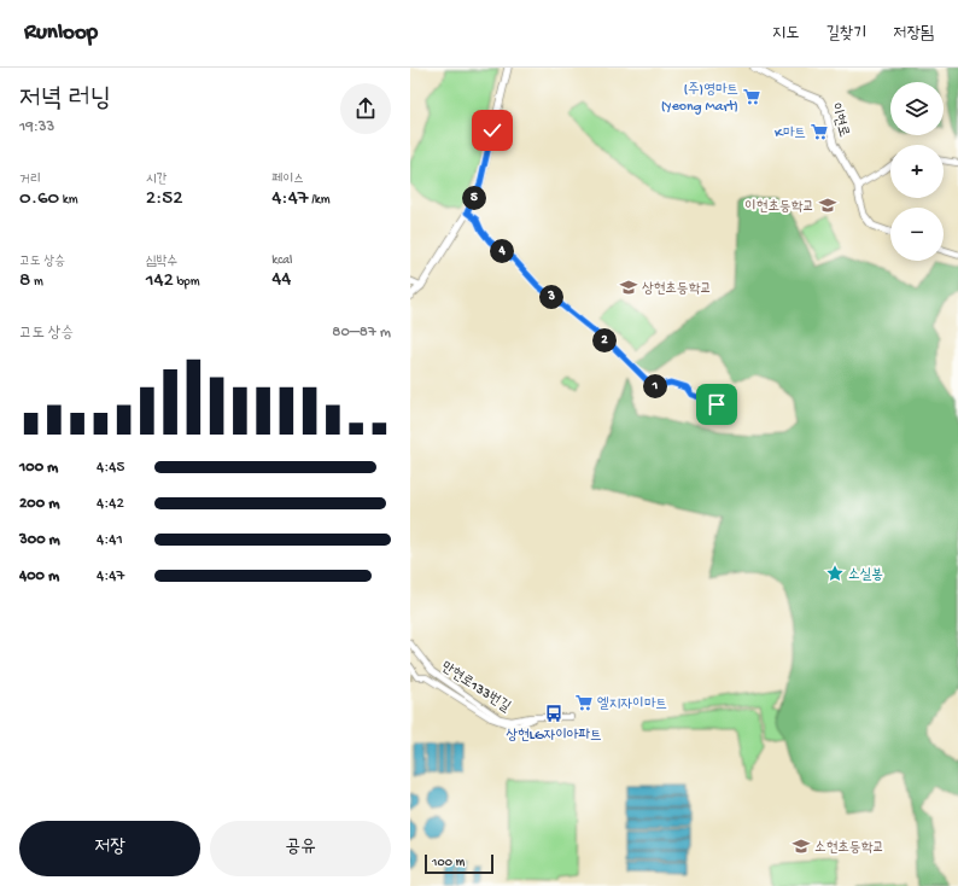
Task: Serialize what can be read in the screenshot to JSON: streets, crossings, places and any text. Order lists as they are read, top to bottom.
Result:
{
  "streets": {
    "street": ["이현로", "만현로133번길"]
  },
  "places": {
    "supermarket": ["(주)영마트 (Yeong Mart)", "K마트", "엘지자이마트"],
    "school or university": ["이현초등학교", "상현초등학교", "소현초등학교"],
    "place": ["소실봉"],
    "bus stop": ["상현LG자이아파트"]
  },
  "scale_bar": "100 m",
  "page": {
    "header": "Runloop",
    "nav": ["지도", "길찾기", "저장됨"],
    "heading": ["저녁 러닝", "19:33"],
    "map_buttons": ["+", "−"],
    "stats": [
      ["거리", "0.60 km"],
      ["시간", "2:52"],
      ["페이스", "4:47 /km"],
      ["고도 상승", "8 m"],
      ["심박수", "142 bpm"],
      ["kcal", "44"]
    ],
    "pins": [
      "5",
      "4",
      "3",
      "2",
      "1"
    ],
    "chart": ["고도 상승", "80–87 m"],
    "list": [
      {
        "name": "100 m",
        "note": "4:45"
      },
      {
        "name": "200 m",
        "note": "4:42"
      },
      {
        "name": "300 m",
        "note": "4:41"
      },
      {
        "name": "400 m",
        "note": "4:47"
      }
    ],
    "buttons": ["저장", "공유"],
    "scale": "100 m"
  }
}
